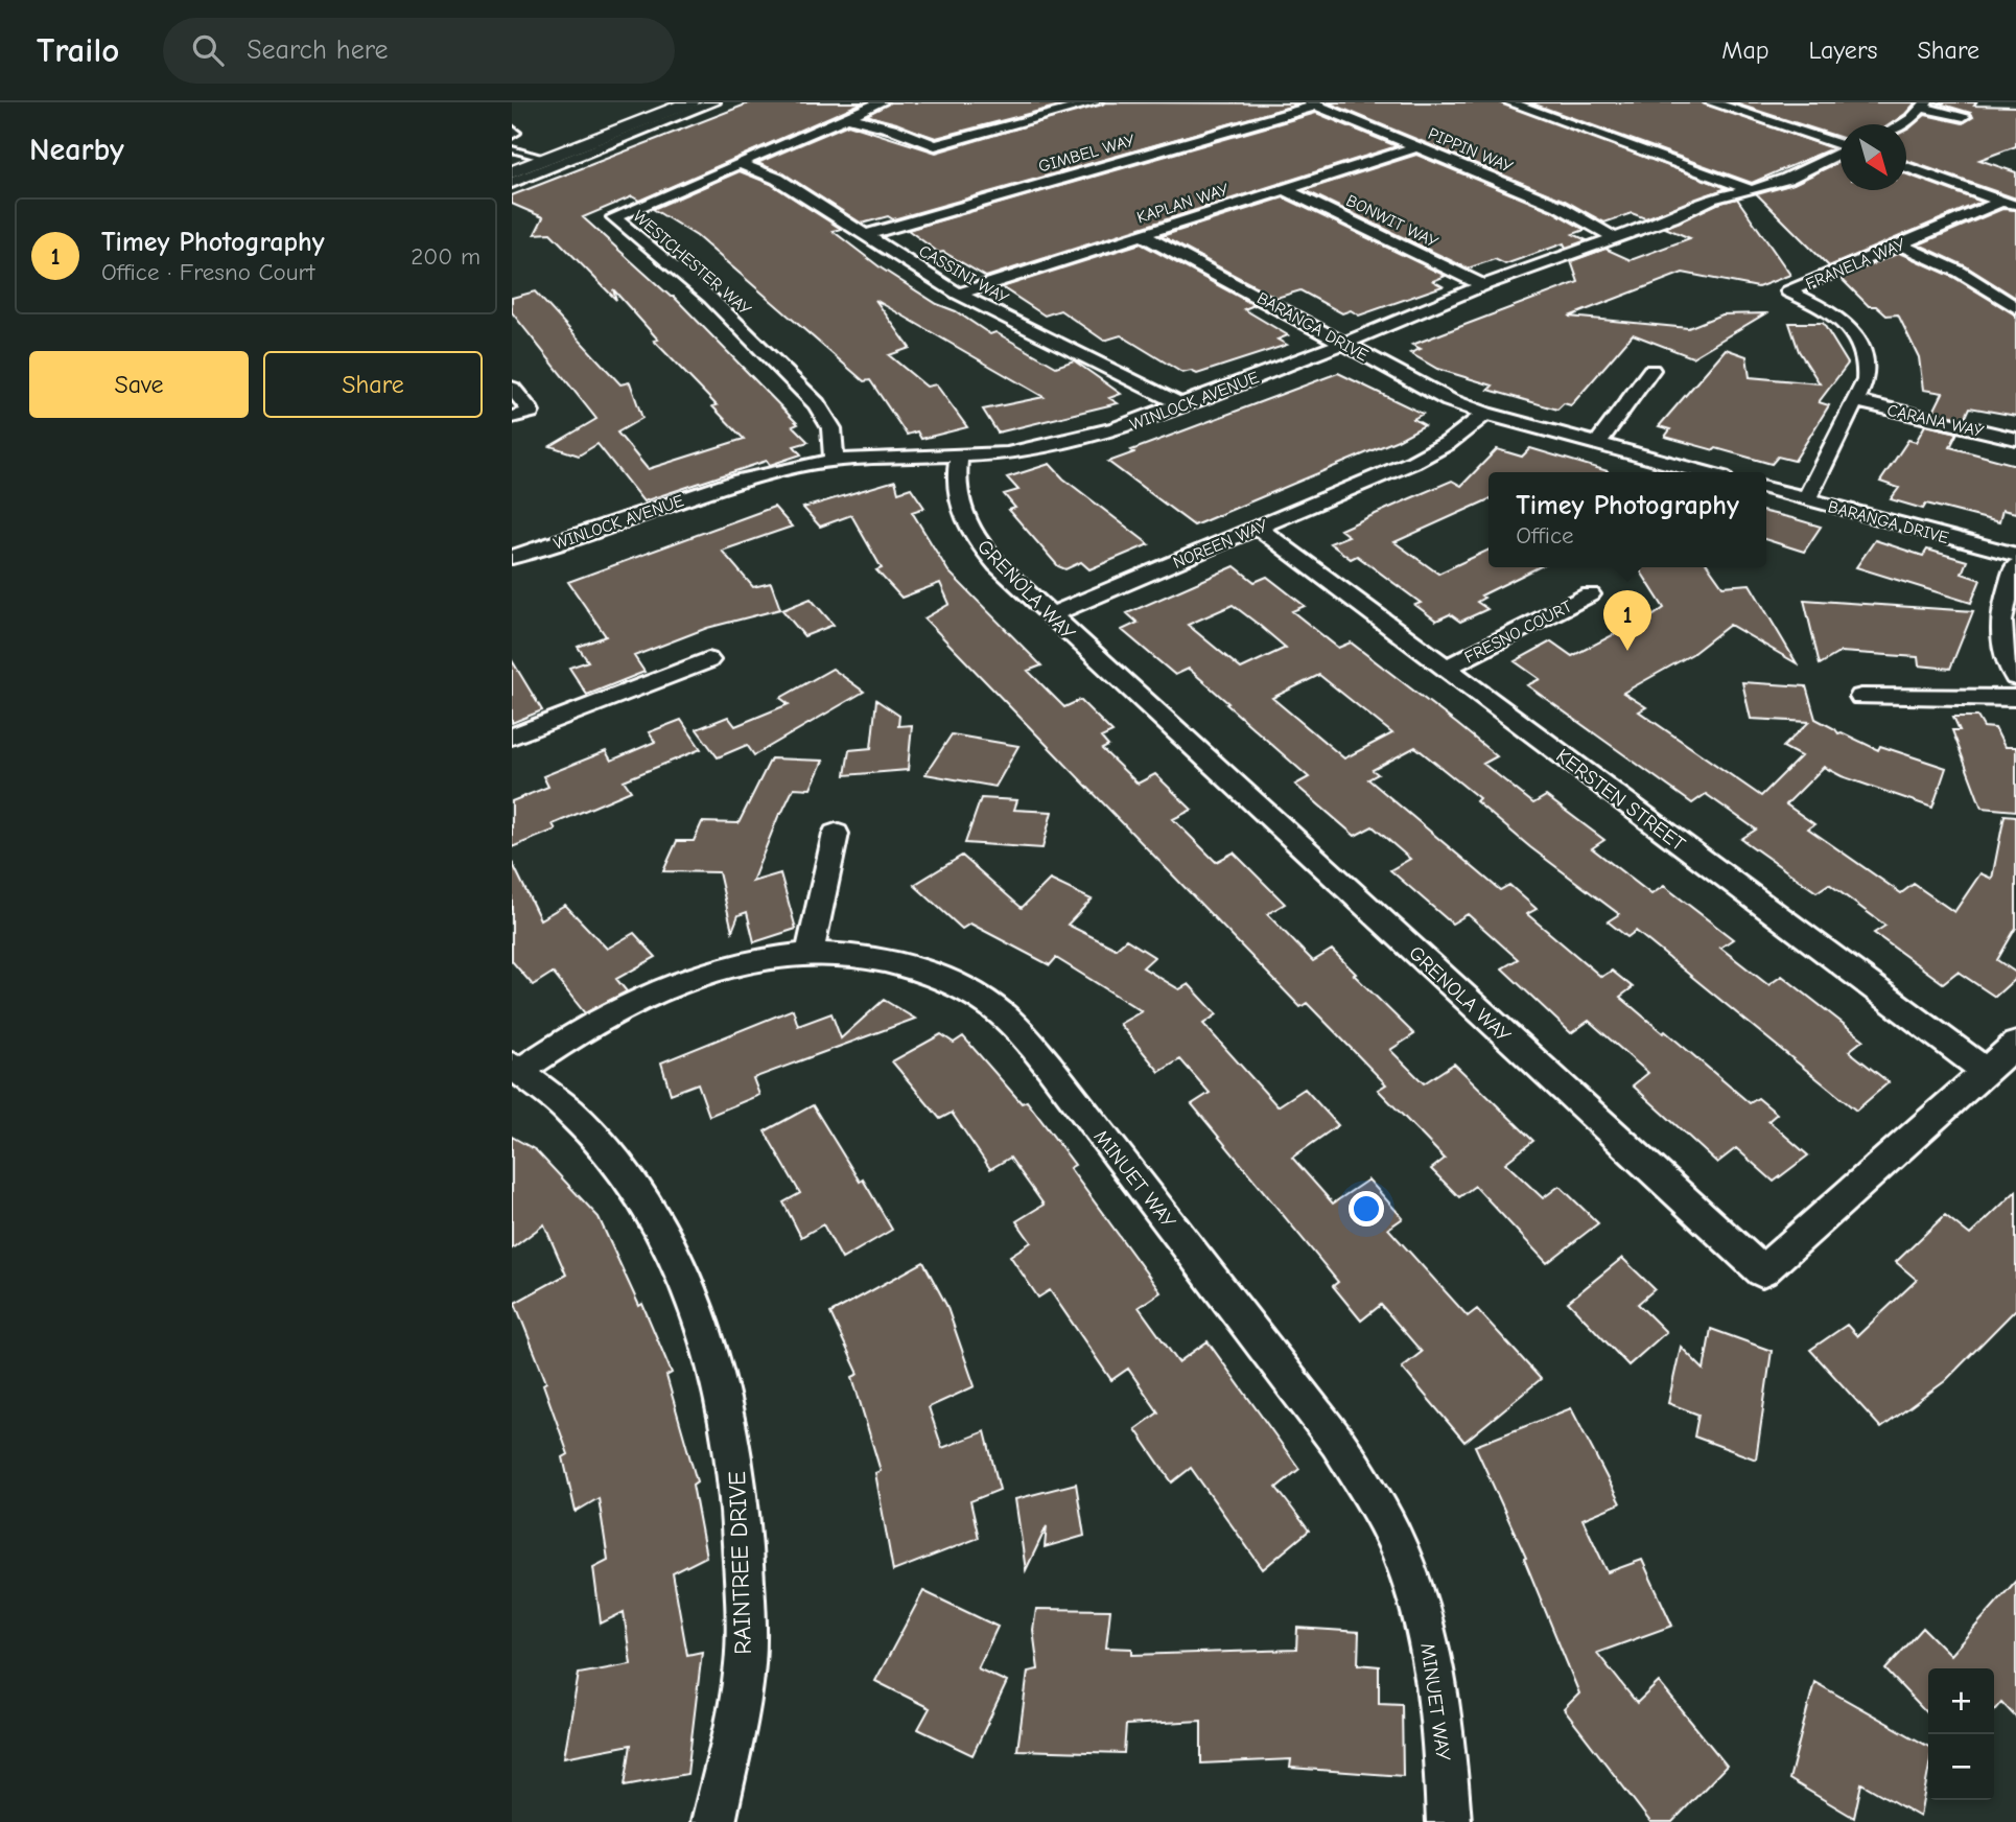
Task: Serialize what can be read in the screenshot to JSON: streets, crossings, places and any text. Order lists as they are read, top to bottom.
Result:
{
  "streets": {
    "street": [
      "PIPPIN WAY",
      "GIMBEL WAY",
      "KAPLAN WAY",
      "BONWIT WAY",
      "WESTCHESTER WAY",
      "FRANELA WAY",
      "CASSINI WAY",
      "BARANGA DRIVE",
      "WINLOCK AVENUE",
      "CARANA WAY",
      "NOREEN WAY",
      "GRENOLA WAY",
      "FRESNO COURT",
      "KERSTEN STREET",
      "MINUET WAY",
      "RAINTREE DRIVE"
    ]
  },
  "crossings": [
    ["PIPPIN WAY", "GIMBEL WAY"],
    ["PIPPIN WAY", "KAPLAN WAY"],
    ["PIPPIN WAY", "WINLOCK AVENUE"],
    ["GIMBEL WAY", "CASSINI WAY"],
    ["KAPLAN WAY", "BONWIT WAY"],
    ["KAPLAN WAY", "CASSINI WAY"],
    ["KAPLAN WAY", "BARANGA DRIVE"],
    ["BONWIT WAY", "WINLOCK AVENUE"],
    ["WESTCHESTER WAY", "CASSINI WAY"],
    ["WESTCHESTER WAY", "WINLOCK AVENUE"],
    ["FRANELA WAY", "BARANGA DRIVE"],
    ["FRANELA WAY", "CARANA WAY"],
    ["CASSINI WAY", "WINLOCK AVENUE"],
    ["BARANGA DRIVE", "WINLOCK AVENUE"],
    ["BARANGA DRIVE", "NOREEN WAY"],
    ["WINLOCK AVENUE", "GRENOLA WAY"],
    ["NOREEN WAY", "GRENOLA WAY"],
    ["NOREEN WAY", "KERSTEN STREET"],
    ["GRENOLA WAY", "KERSTEN STREET"],
    ["FRESNO COURT", "KERSTEN STREET"],
    ["MINUET WAY", "RAINTREE DRIVE"]
  ],
  "north": "bottom right",
  "page": {
    "header": "Trailo",
    "search": "Search here",
    "nav": ["Map", "Layers", "Share"],
    "heading": "Nearby",
    "list": [
      {
        "mark": "1",
        "name": "Timey Photography",
        "note": "Office · Fresno Court",
        "value": "200 m"
      }
    ],
    "buttons": ["Save", "Share"],
    "popup": ["Timey Photography", "Office"],
    "pins": "1",
    "map_buttons": ["+", "−"]
  }
}
